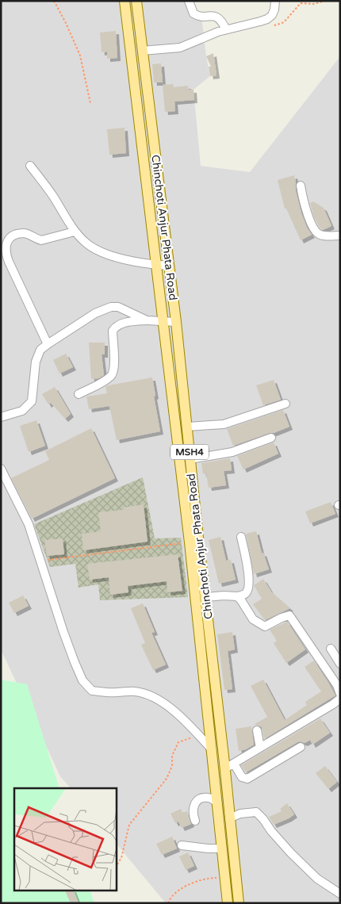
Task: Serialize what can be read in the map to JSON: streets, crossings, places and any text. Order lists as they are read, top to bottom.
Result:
{
  "streets": {
    "main road": ["Chinchoti Anjur Phata Road", "MSH4"]
  }
}
